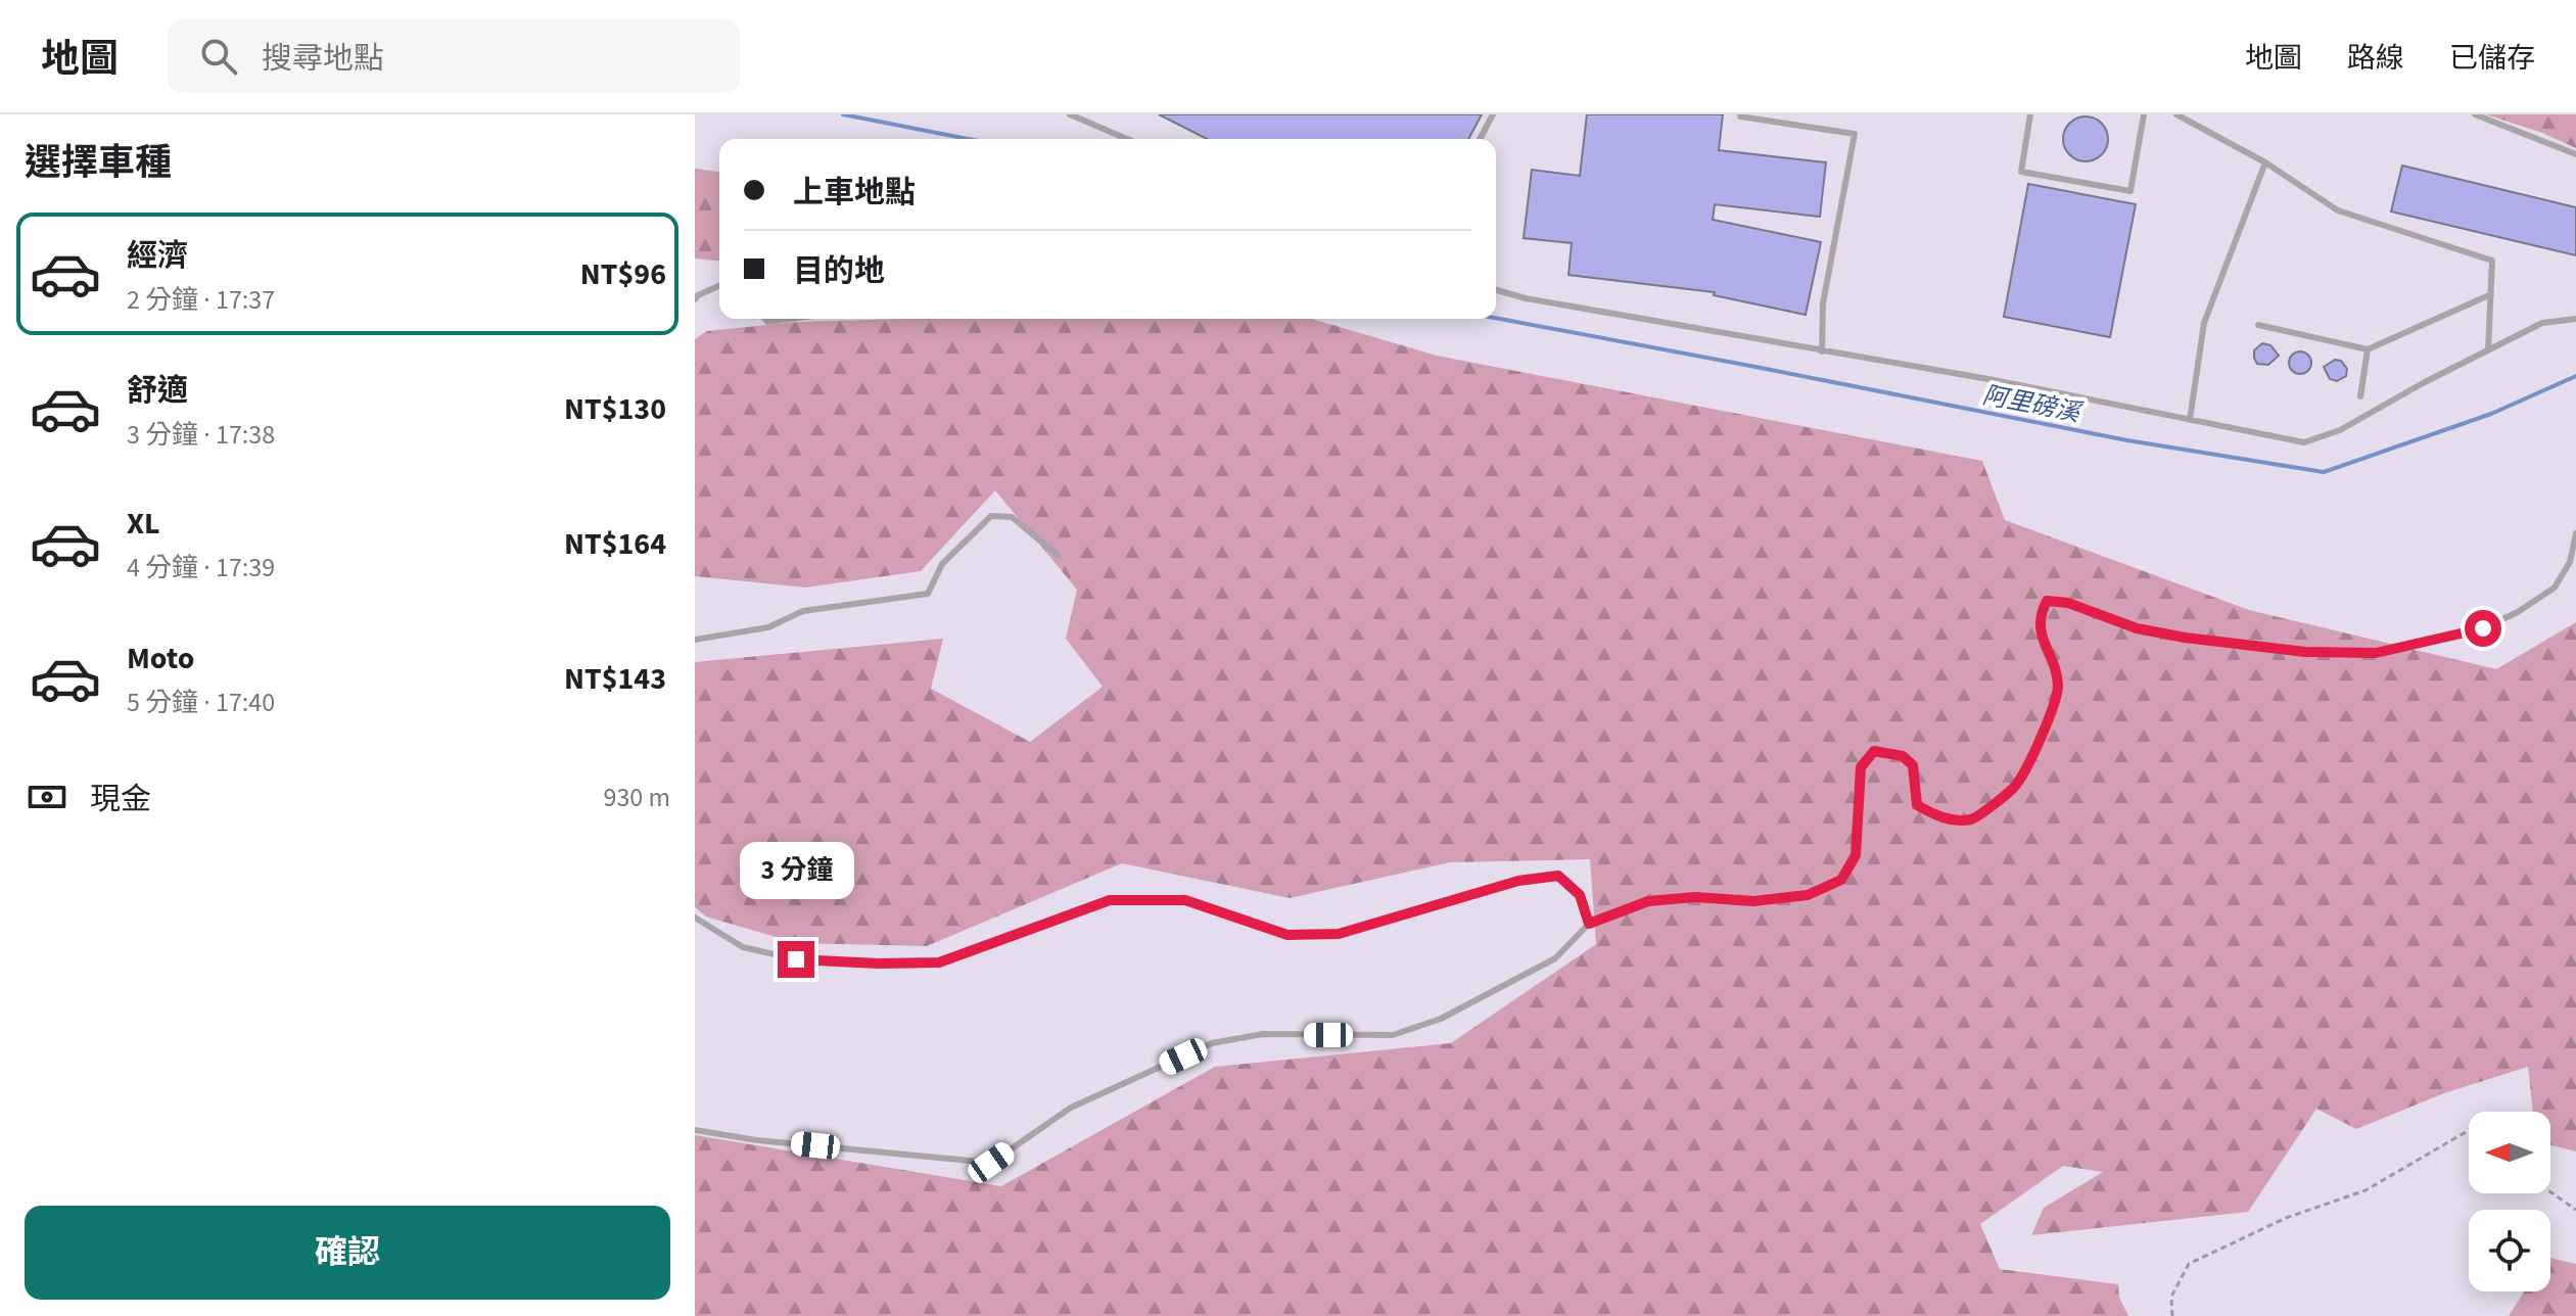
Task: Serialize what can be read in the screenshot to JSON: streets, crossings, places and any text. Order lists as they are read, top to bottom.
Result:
{
  "water": ["阿里磅溪"],
  "north": "left",
  "page": {
    "header": "地圖",
    "search": "搜尋地點",
    "nav": ["地圖", "路線", "已儲存"],
    "heading": "選擇車種",
    "banner": ["上車地點", "目的地"],
    "list": [
      {
        "name": "經濟",
        "note": "2 分鐘 · 17:37",
        "value": "NT$96"
      },
      {
        "name": "舒適",
        "note": "3 分鐘 · 17:38",
        "value": "NT$130"
      },
      {
        "name": "XL",
        "note": "4 分鐘 · 17:39",
        "value": "NT$164"
      },
      {
        "name": "Moto",
        "note": "5 分鐘 · 17:40",
        "value": "NT$143"
      }
    ],
    "pay": ["現金", "930 m"],
    "bubble": "3 分鐘",
    "buttons": "確認"
  }
}
